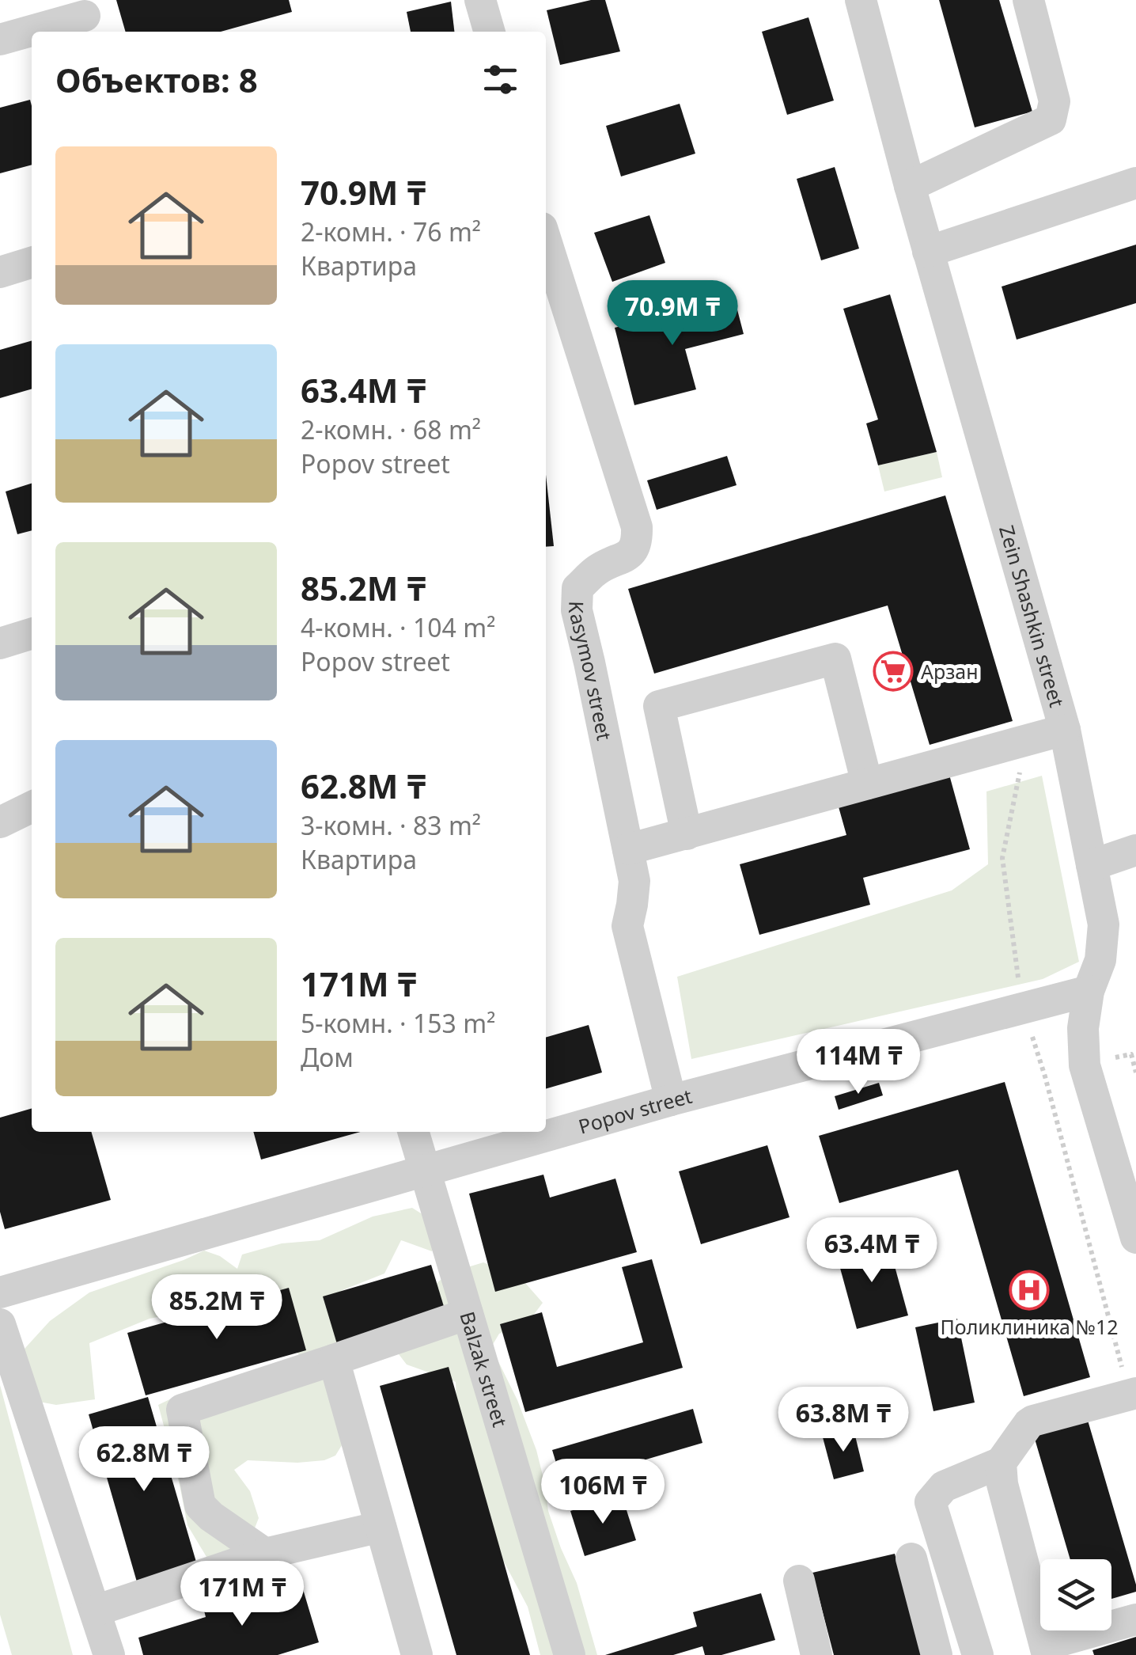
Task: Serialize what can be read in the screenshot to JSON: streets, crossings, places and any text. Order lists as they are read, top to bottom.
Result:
{
  "streets": {
    "street": [
      "Zein Shashkin street",
      "Kasymov street",
      "Popov street",
      "Balzak street"
    ]
  },
  "crossings": [
    ["Zein Shashkin street", "Popov street"],
    ["Kasymov street", "Popov street"],
    ["Popov street", "Balzak street"]
  ],
  "places": {
    "supermarket": ["Арзан"],
    "hospital": ["Поликлиника №12"]
  },
  "page": {
    "heading": "Объектов: 8",
    "list": [
      {
        "name": "70.9M ₸",
        "note": "2-комн. · 76 m² · Квартира"
      },
      {
        "name": "63.4M ₸",
        "note": "2-комн. · 68 m² · Popov street"
      },
      {
        "name": "85.2M ₸",
        "note": "4-комн. · 104 m² · Popov street"
      },
      {
        "name": "62.8M ₸",
        "note": "3-комн. · 83 m² · Квартира"
      },
      {
        "name": "171M ₸",
        "note": "5-комн. · 153 m² · Дом"
      }
    ],
    "price": [
      "70.9M ₸",
      "114M ₸",
      "63.4M ₸",
      "85.2M ₸",
      "63.8M ₸",
      "62.8M ₸",
      "106M ₸",
      "171M ₸"
    ]
  }
}
